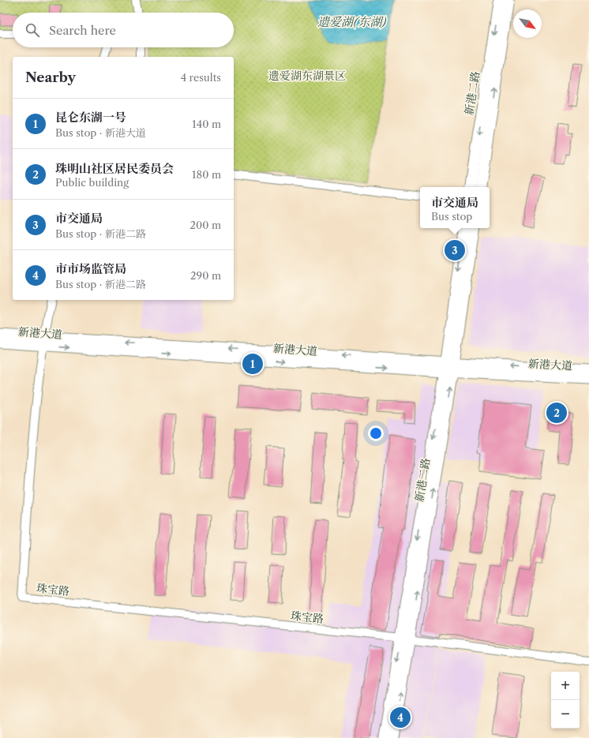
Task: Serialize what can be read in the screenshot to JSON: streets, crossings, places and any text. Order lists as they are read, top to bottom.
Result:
{
  "streets": {
    "main road": ["新港二路", "新港大道"],
    "street": ["珠宝路"]
  },
  "crossings": [
    ["新港二路", "新港大道"],
    ["新港二路", "珠宝路"],
    ["新港大道", "珠宝路"]
  ],
  "water": ["遗爱湖(东湖)"],
  "parks": ["遗爱湖东湖景区"],
  "north": "bottom right",
  "page": {
    "search": "Search here",
    "heading": ["Nearby", "4 results"],
    "list": [
      {
        "mark": "1",
        "name": "昆仑东湖一号",
        "note": "Bus stop · 新港大道",
        "value": "140 m"
      },
      {
        "mark": "2",
        "name": "珠明山社区居民委员会",
        "note": "Public building",
        "value": "180 m"
      },
      {
        "mark": "3",
        "name": "市交通局",
        "note": "Bus stop · 新港二路",
        "value": "200 m"
      },
      {
        "mark": "4",
        "name": "市市场监管局",
        "note": "Bus stop · 新港二路",
        "value": "290 m"
      }
    ],
    "popup": ["市交通局", "Bus stop"],
    "pins": [
      "3",
      "1",
      "2",
      "4"
    ],
    "map_buttons": ["+", "−"]
  }
}
